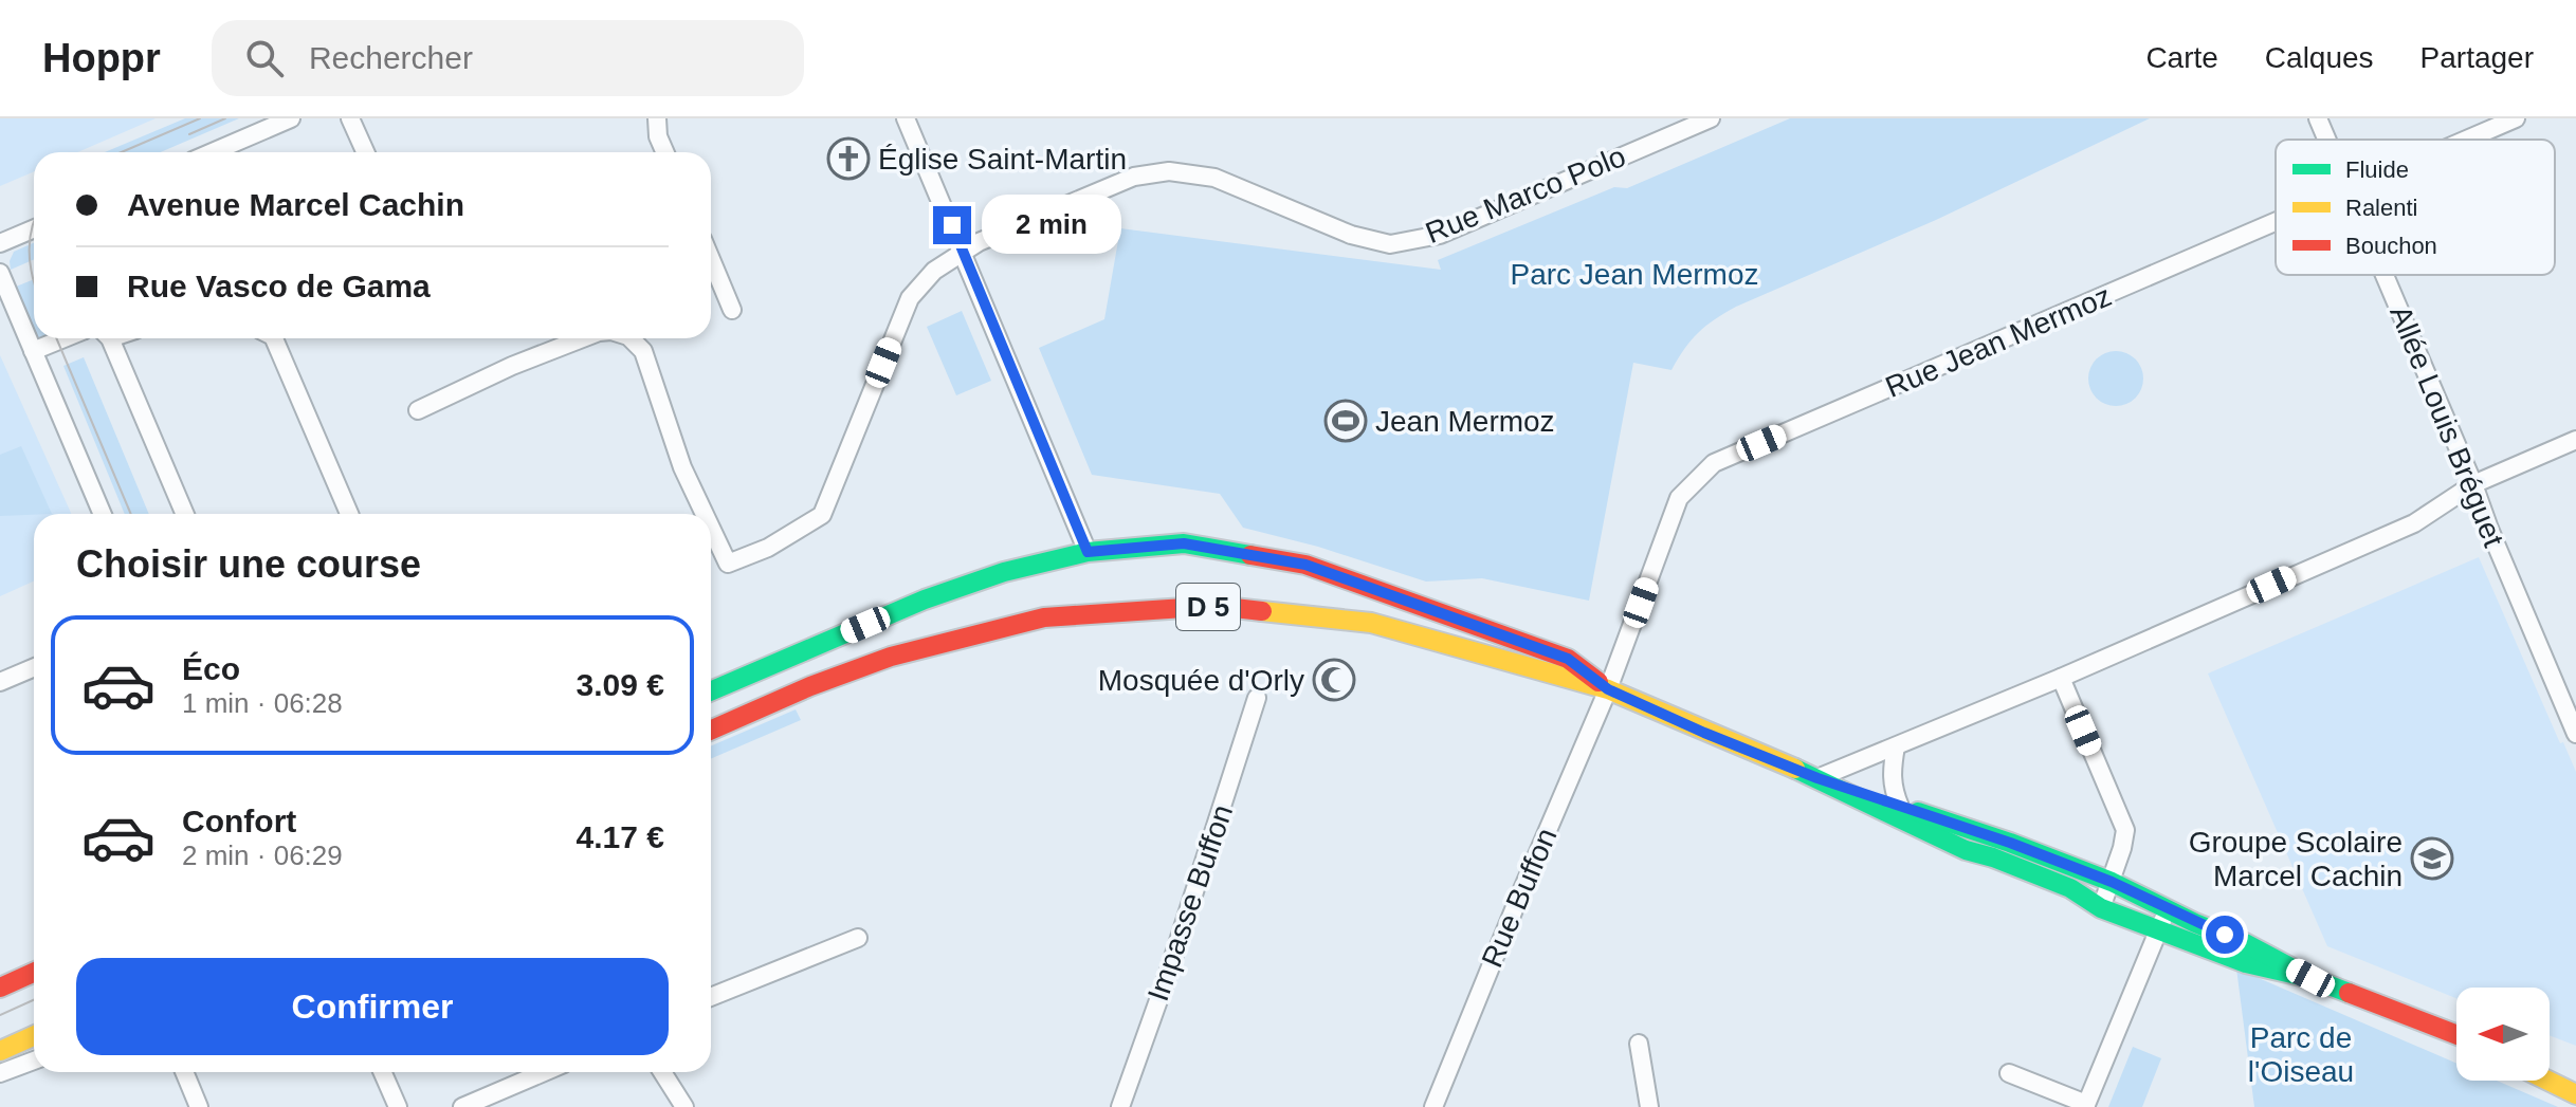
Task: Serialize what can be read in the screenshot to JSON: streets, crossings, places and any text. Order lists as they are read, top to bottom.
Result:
{
  "streets": {
    "main road": ["D 5"],
    "street": [
      "Rue Marco Polo",
      "Rue Jean Mermoz",
      "Allée Louis Bréguet",
      "Rue Buffon",
      "Impasse Buffon"
    ]
  },
  "crossings": [
    ["Rue Jean Mermoz", "D 5"],
    ["Rue Jean Mermoz", "Rue Buffon"],
    ["D 5", "Rue Buffon"]
  ],
  "parks": ["Parc Jean Mermoz", "Parc de l'Oiseau"],
  "places": {
    "church": ["Église Saint-Martin"],
    "sports": ["Jean Mermoz"],
    "mosque": ["Mosquée d'Orly"],
    "school or university": ["Groupe Scolaire Marcel Cachin"]
  },
  "legend": ["Fluide", "Ralenti", "Bouchon"],
  "north": "left",
  "page": {
    "header": "Hoppr",
    "search": "Rechercher",
    "nav": ["Carte", "Calques", "Partager"],
    "banner": ["Avenue Marcel Cachin", "Rue Vasco de Gama"],
    "bubble": "2 min",
    "heading": "Choisir une course",
    "list": [
      {
        "name": "Éco",
        "note": "1 min · 06:28",
        "value": "3.09 €"
      },
      {
        "name": "Confort",
        "note": "2 min · 06:29",
        "value": "4.17 €"
      }
    ],
    "buttons": "Confirmer"
  }
}
